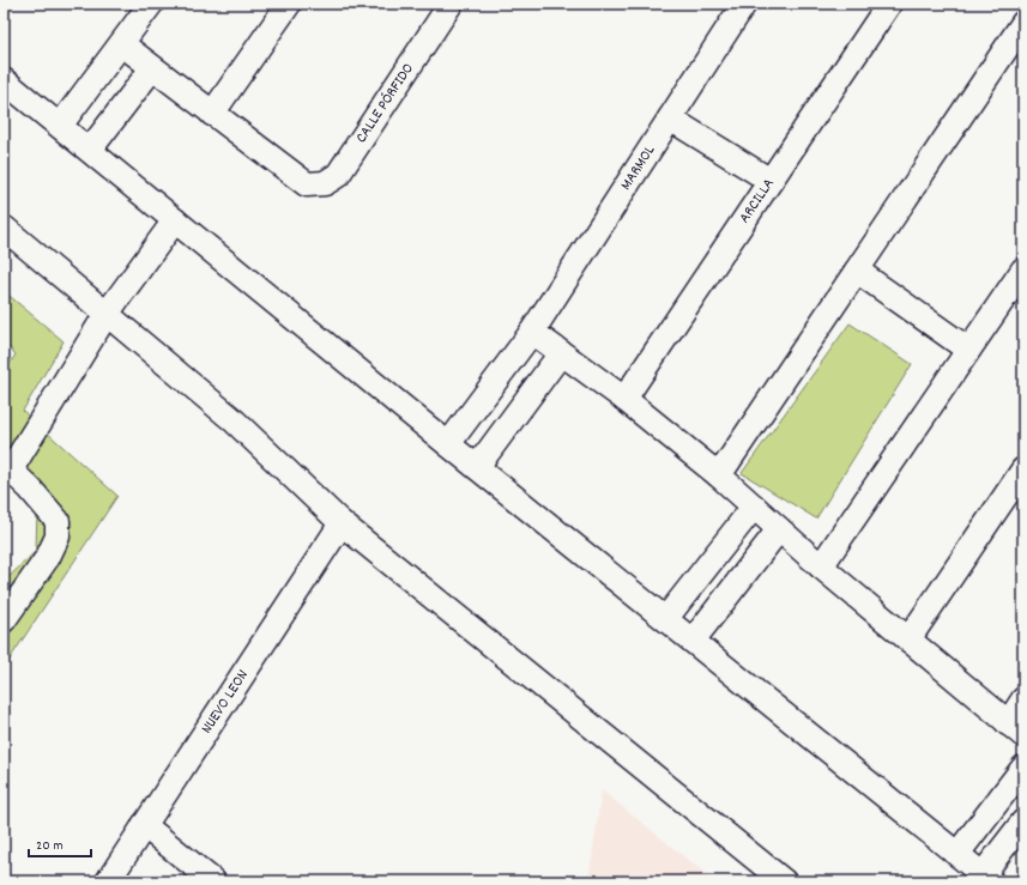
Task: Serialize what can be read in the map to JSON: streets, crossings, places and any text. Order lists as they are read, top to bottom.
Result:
{
  "streets": {
    "street": [
      "CALLE PÓRFIDO",
      "MARMOL",
      "ARCILLA",
      "NUEVO LEON"
    ]
  },
  "scale_bar": "20 m"
}
